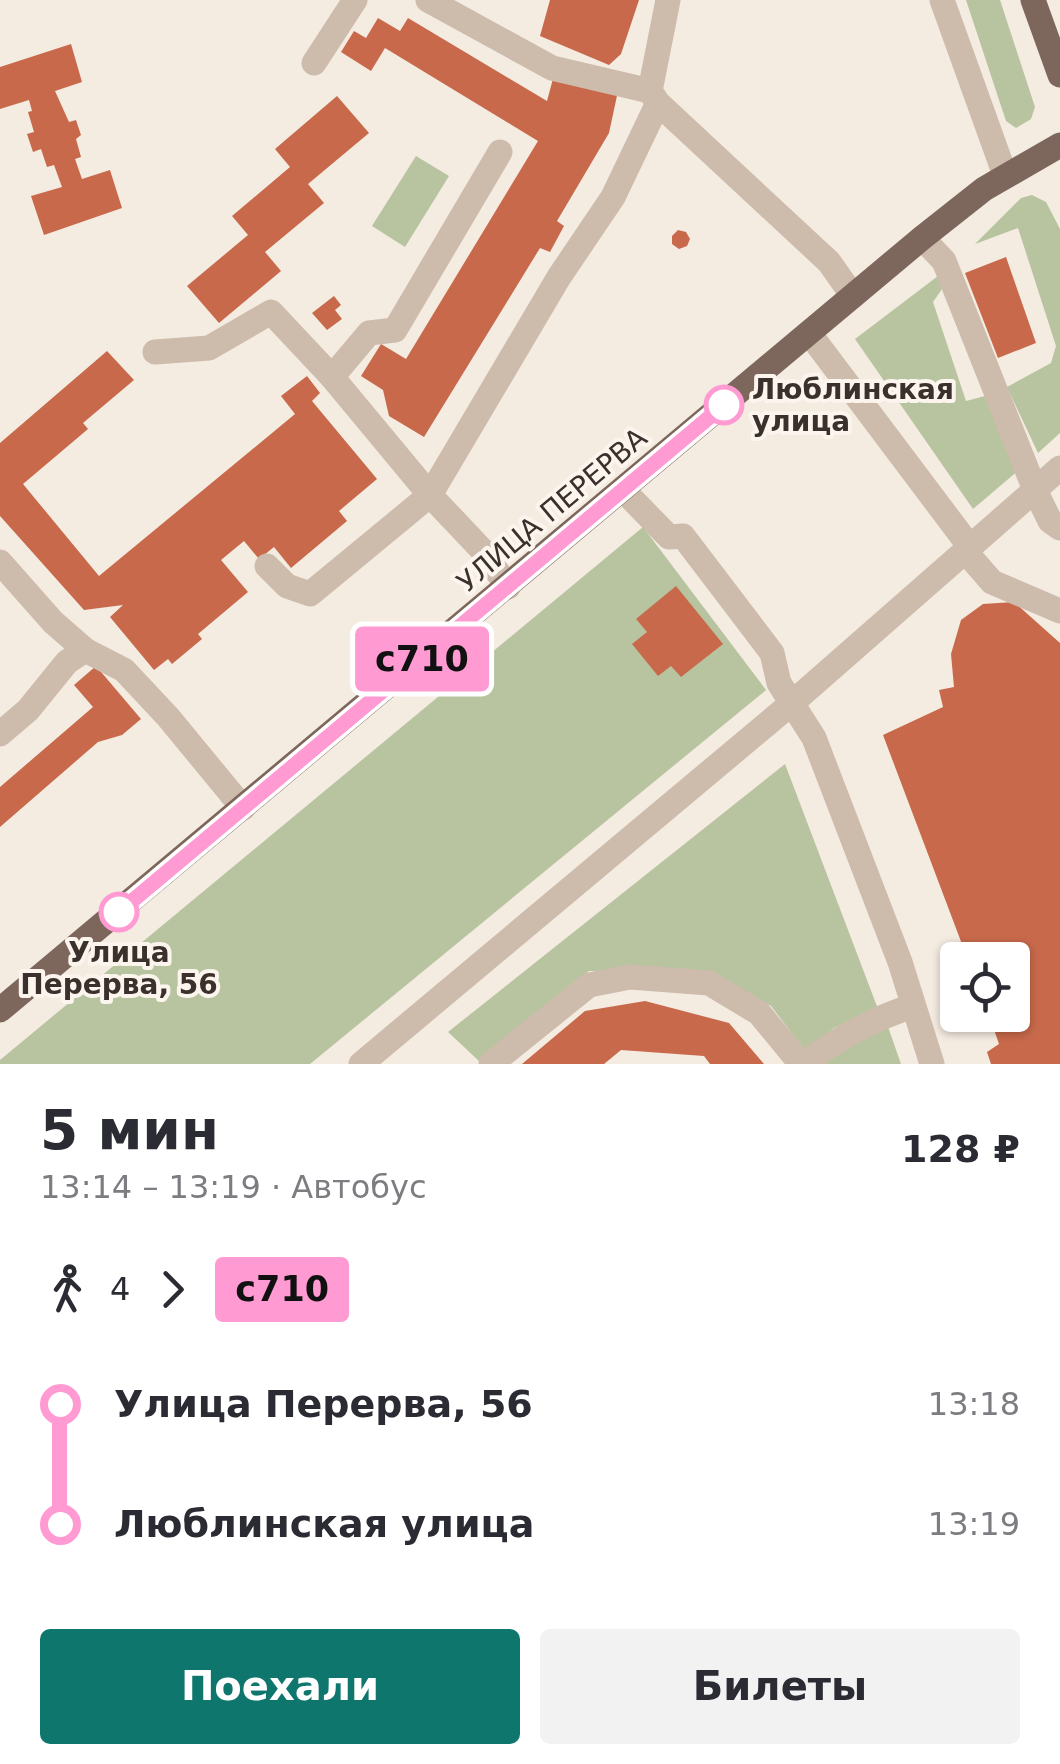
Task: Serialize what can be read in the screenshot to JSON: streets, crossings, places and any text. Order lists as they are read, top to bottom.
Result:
{
  "streets": {
    "main road": ["УЛИЦА ПЕРЕРВА"]
  },
  "places": ["Люблинская улица", "Улица Перерва, 56"],
  "lines": ["bus line с710"],
  "page": {
    "on_map": "с710",
    "heading": ["5 мин", "13:14 – 13:19 · Автобус", "128 ₽"],
    "legs": ["4", "с710"],
    "list": [
      {
        "name": "Улица Перерва, 56",
        "value": "13:18"
      },
      {
        "name": "Люблинская улица",
        "value": "13:19"
      }
    ],
    "buttons": ["Поехали", "Билеты"]
  }
}
